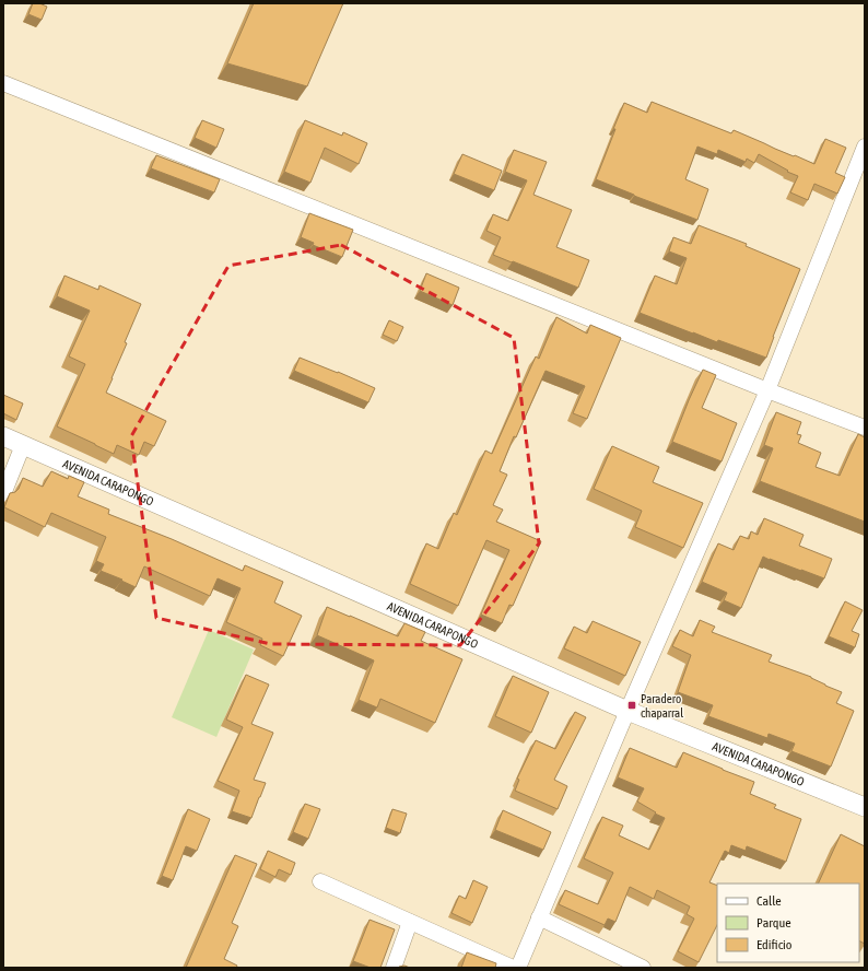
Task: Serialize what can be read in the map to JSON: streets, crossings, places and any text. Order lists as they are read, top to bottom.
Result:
{
  "streets": {
    "street": ["AVENIDA CARAPONGO"]
  },
  "places": {
    "transit": ["Paradero chaparral"]
  },
  "legend": ["Calle", "Parque", "Edificio"]
}
